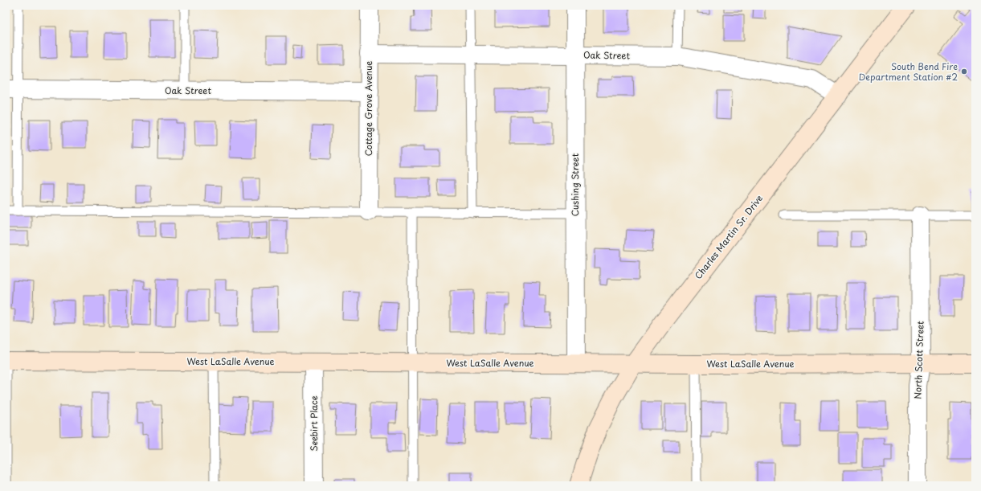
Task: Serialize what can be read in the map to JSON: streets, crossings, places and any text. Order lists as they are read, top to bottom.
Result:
{
  "streets": {
    "street": [
      "Oak Street",
      "Cottage Grove Avenue",
      "Cushing Street",
      "Charles Martin Sr. Drive",
      "North Scott Street",
      "West LaSalle Avenue",
      "Seebirt Place"
    ]
  },
  "crossings": [
    ["Oak Street", "Cottage Grove Avenue"],
    ["Oak Street", "Cushing Street"],
    ["Oak Street", "Charles Martin Sr. Drive"],
    ["Cushing Street", "West LaSalle Avenue"],
    ["Charles Martin Sr. Drive", "West LaSalle Avenue"],
    ["North Scott Street", "West LaSalle Avenue"],
    ["West LaSalle Avenue", "Seebirt Place"]
  ],
  "places": ["South Bend Fire Department Station #2"]
}
